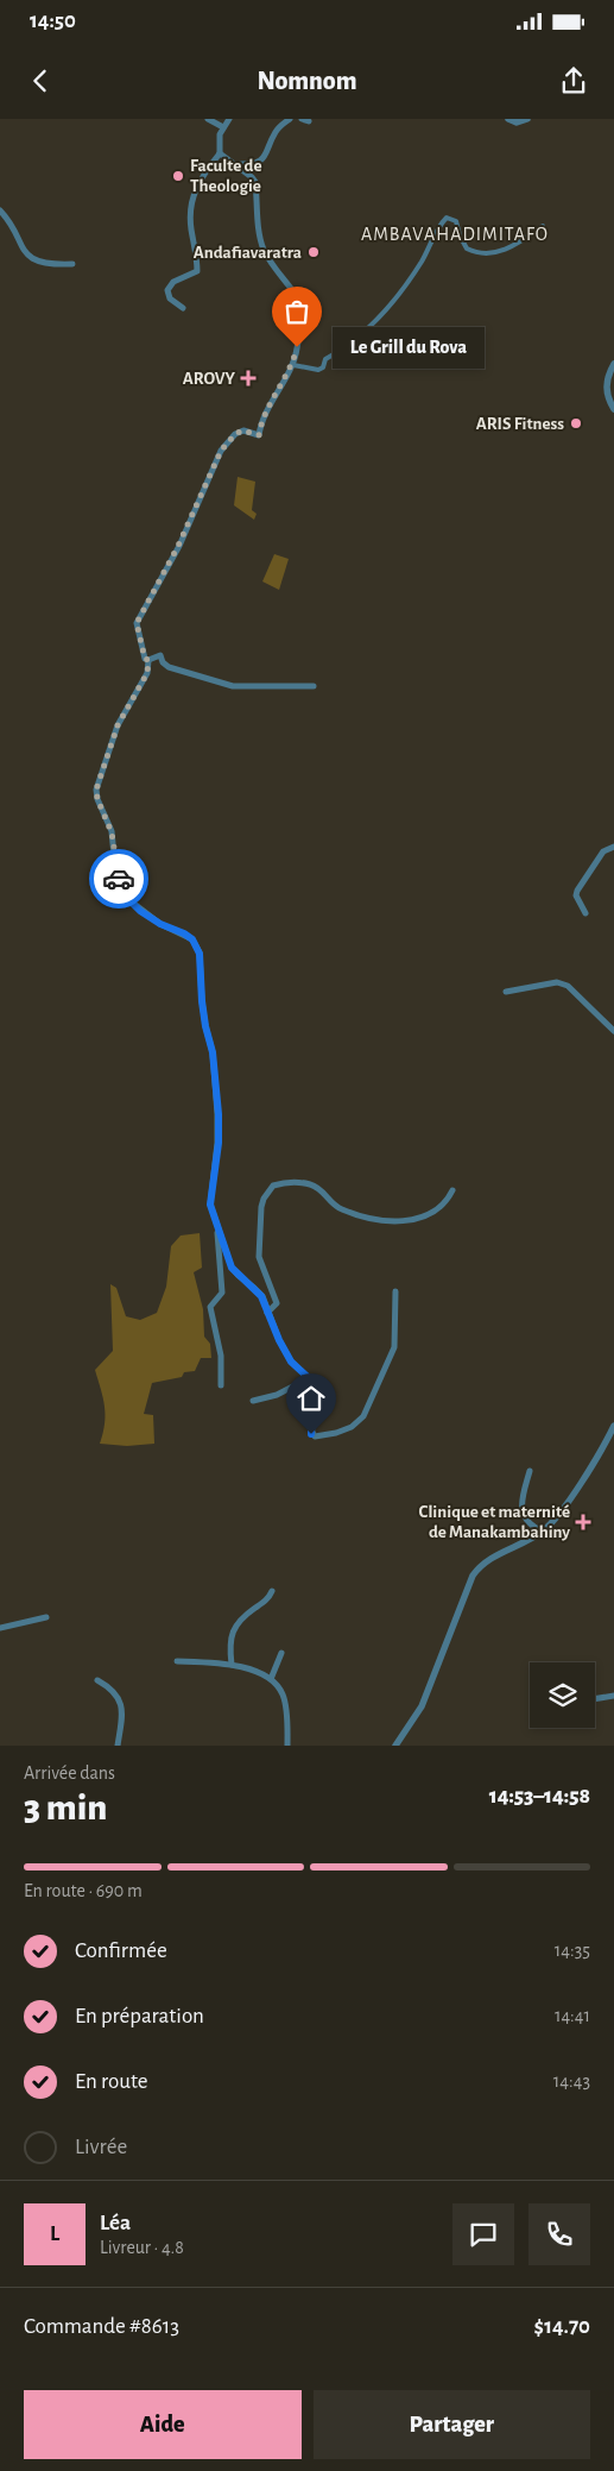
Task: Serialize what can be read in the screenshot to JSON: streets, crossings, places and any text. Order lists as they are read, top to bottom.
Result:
{
  "districts": ["AMBAVAHADIMITAFO"],
  "places": {
    "other": [
      "Faculte de Theologie",
      "Andafiavaratra",
      "Le Grill du Rova",
      "ARIS Fitness"
    ],
    "health": ["AROVY", "Clinique et maternité de Manakambahiny"]
  },
  "page": {
    "status": "14:50",
    "header": "Nomnom",
    "bubble": "Le Grill du Rova",
    "heading": ["3 min", "Arrivée dans", "14:53–14:58"],
    "panel": [
      "Léa",
      "Livreur · 4.8",
      "Commande #8613",
      "$14.70"
    ],
    "bar": "En route · 690 m",
    "list": [
      ["Confirmée", "14:35"],
      ["En préparation", "14:41"],
      ["En route", "14:43"],
      "Livrée"
    ],
    "round": "L",
    "buttons": ["Aide", "Partager"]
  }
}
